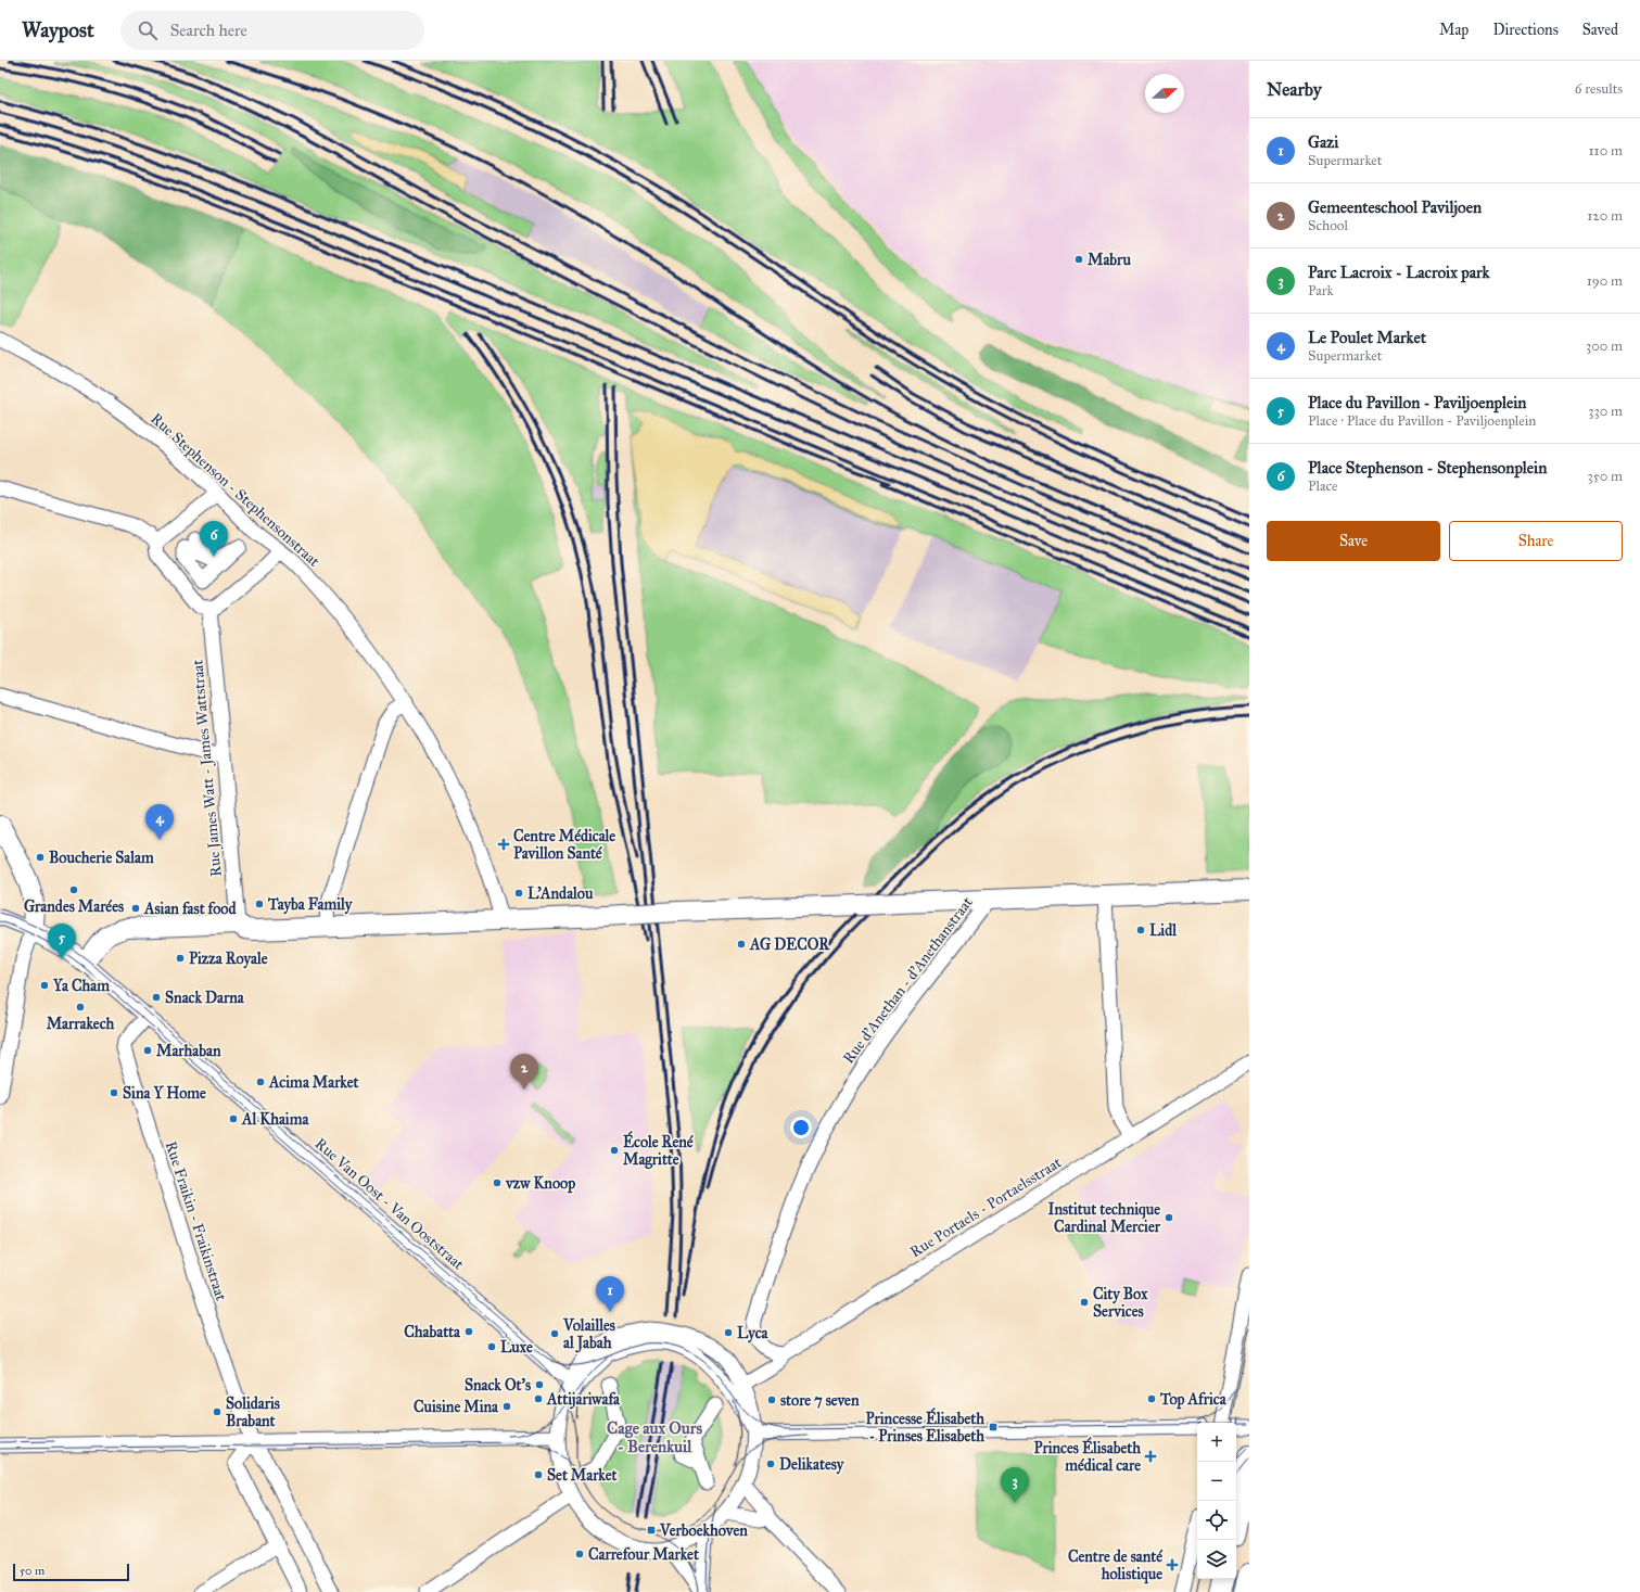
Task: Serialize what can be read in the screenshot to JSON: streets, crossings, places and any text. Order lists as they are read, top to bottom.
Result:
{
  "streets": {
    "street": [
      "Rue Stephenson - Stephensonstraat",
      "Rue James Watt - James Wattstraat",
      "Rue d'Anethan - d'Anethanstraat",
      "Rue Van Oost - Van Ooststraat",
      "Rue Portaels - Portaelsstraat",
      "Rue Fraikin - Fraikinstraat"
    ]
  },
  "crossings": [
    ["Rue d'Anethan - d'Anethanstraat", "Rue Portaels - Portaelsstraat"],
    ["Rue Van Oost - Van Ooststraat", "Rue Fraikin - Fraikinstraat"]
  ],
  "districts": ["Cage aux Ours - Berenkuil"],
  "places": {
    "other": [
      "Mabru",
      "Boucherie Salam",
      "Grandes Marées",
      "L'Andalou",
      "Tayba Family",
      "Asian fast food",
      "Lidl",
      "AG DECOR",
      "Pizza Royale",
      "Ya Cham",
      "Snack Darna",
      "Marrakech",
      "Marhaban",
      "Acima Market",
      "Sina Y Home",
      "Al Khaima",
      "École René Magritte",
      "vzw Knoop",
      "Institut technique Cardinal Mercier",
      "City Box Services",
      "Chabatta",
      "Lyca",
      "Volailles al Jabah",
      "Luxe",
      "Snack Ot’s",
      "Attijariwafa",
      "Top Africa",
      "store 7 seven",
      "Cuisine Mina",
      "Solidaris Brabant",
      "Delikatesy",
      "Set Market",
      "Carrefour Market"
    ],
    "health": ["Centre Médicale Pavillon Santé", "Princes Élisabeth médical care", "Centre de santé holistique"],
    "transit": ["Princesse Élisabeth - Prinses Elisabeth", "Verboekhoven"]
  },
  "scale_bar": "50 m",
  "north": "right",
  "page": {
    "header": "Waypost",
    "search": "Search here",
    "nav": ["Map", "Directions", "Saved"],
    "heading": ["Nearby", "6 results"],
    "list": [
      {
        "mark": "1",
        "name": "Gazi",
        "note": "Supermarket",
        "value": "110 m"
      },
      {
        "mark": "2",
        "name": "Gemeenteschool Paviljoen",
        "note": "School",
        "value": "120 m"
      },
      {
        "mark": "3",
        "name": "Parc Lacroix - Lacroix park",
        "note": "Park",
        "value": "190 m"
      },
      {
        "mark": "4",
        "name": "Le Poulet Market",
        "note": "Supermarket",
        "value": "300 m"
      },
      {
        "mark": "5",
        "name": "Place du Pavillon - Paviljoenplein",
        "note": "Place · Place du Pavillon - Paviljoenplein",
        "value": "330 m"
      },
      {
        "mark": "6",
        "name": "Place Stephenson - Stephensonplein",
        "note": "Place",
        "value": "350 m"
      }
    ],
    "buttons": ["Save", "Share"],
    "pins": [
      "6",
      "4",
      "5",
      "2",
      "1",
      "3"
    ],
    "map_buttons": ["+", "−"],
    "scale": "50 m"
  }
}
